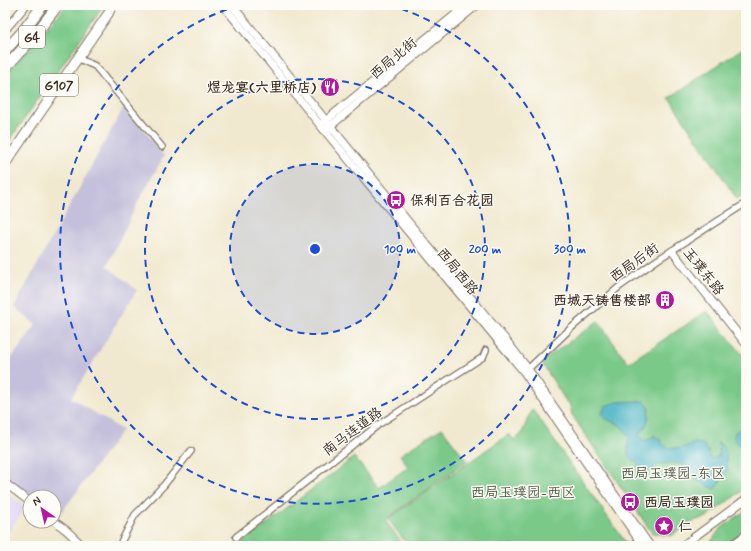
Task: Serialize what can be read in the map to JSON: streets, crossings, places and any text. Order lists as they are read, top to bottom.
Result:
{
  "streets": {
    "highway": ["G4", "G107"],
    "street": [
      "西局北街",
      "西局后街",
      "西局西路",
      "玉璞东路",
      "南马连道路"
    ]
  },
  "crossings": [
    ["西局北街", "西局西路"],
    ["西局后街", "西局西路"],
    ["西局后街", "玉璞东路"]
  ],
  "parks": ["西局玉璞园-东区", "西局玉璞园-西区"],
  "places": {
    "restaurant": ["煜龙宴(六里桥店)"],
    "bus stop": ["保利百合花园", "西局玉璞园"],
    "building": ["西城天铸售楼部"],
    "place": ["仁"]
  },
  "north": "top left",
  "rings": ["100 m", "200 m", "300 m"]
}
